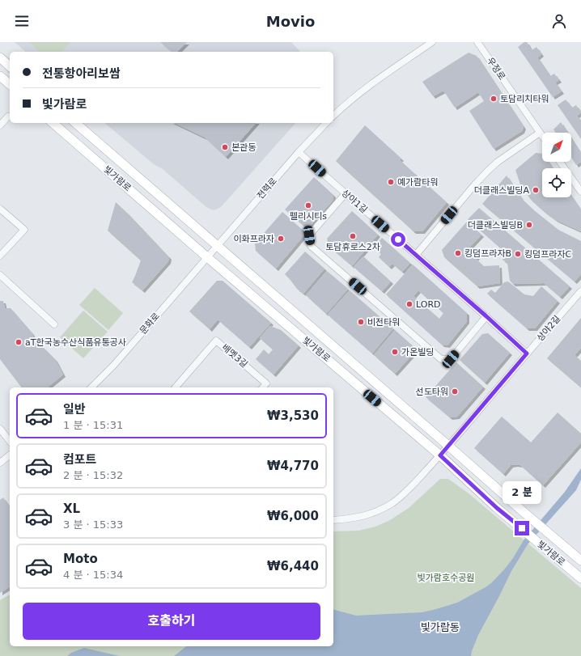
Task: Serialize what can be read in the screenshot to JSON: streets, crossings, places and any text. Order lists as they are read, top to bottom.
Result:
{
  "streets": {
    "main road": ["빛가람로"],
    "street": [
      "우정로",
      "전력로",
      "상야1길",
      "문화로",
      "상야2길",
      "배멧3길"
    ]
  },
  "crossings": [
    ["빛가람로", "전력로"],
    ["빛가람로", "문화로"],
    ["빛가람로", "상야2길"],
    ["전력로", "상야1길"],
    ["전력로", "문화로"],
    ["상야1길", "상야2길"]
  ],
  "districts": ["빛가람동"],
  "parks": ["빛가람호수공원"],
  "places": [
    "토담리치타워",
    "본관동",
    "예가람타워",
    "더클래스빌딩A",
    "펠리시티s",
    "더클래스빌딩B",
    "토담휴로스2차",
    "이화프라자",
    "킹덤프라자B",
    "킹덤프라자C",
    "LORD",
    "비전타워",
    "aT한국농수산식품유통공사",
    "가온빌딩",
    "선도타워"
  ],
  "north": "top right",
  "page": {
    "header": "Movio",
    "banner": ["전통항아리보쌈", "빛가람로"],
    "list": [
      {
        "name": "일반",
        "note": "1 분 · 15:31",
        "value": "₩3,530"
      },
      {
        "name": "컴포트",
        "note": "2 분 · 15:32",
        "value": "₩4,770"
      },
      {
        "name": "XL",
        "note": "3 분 · 15:33",
        "value": "₩6,000"
      },
      {
        "name": "Moto",
        "note": "4 분 · 15:34",
        "value": "₩6,440"
      }
    ],
    "bubble": "2 분",
    "buttons": "호출하기"
  }
}
